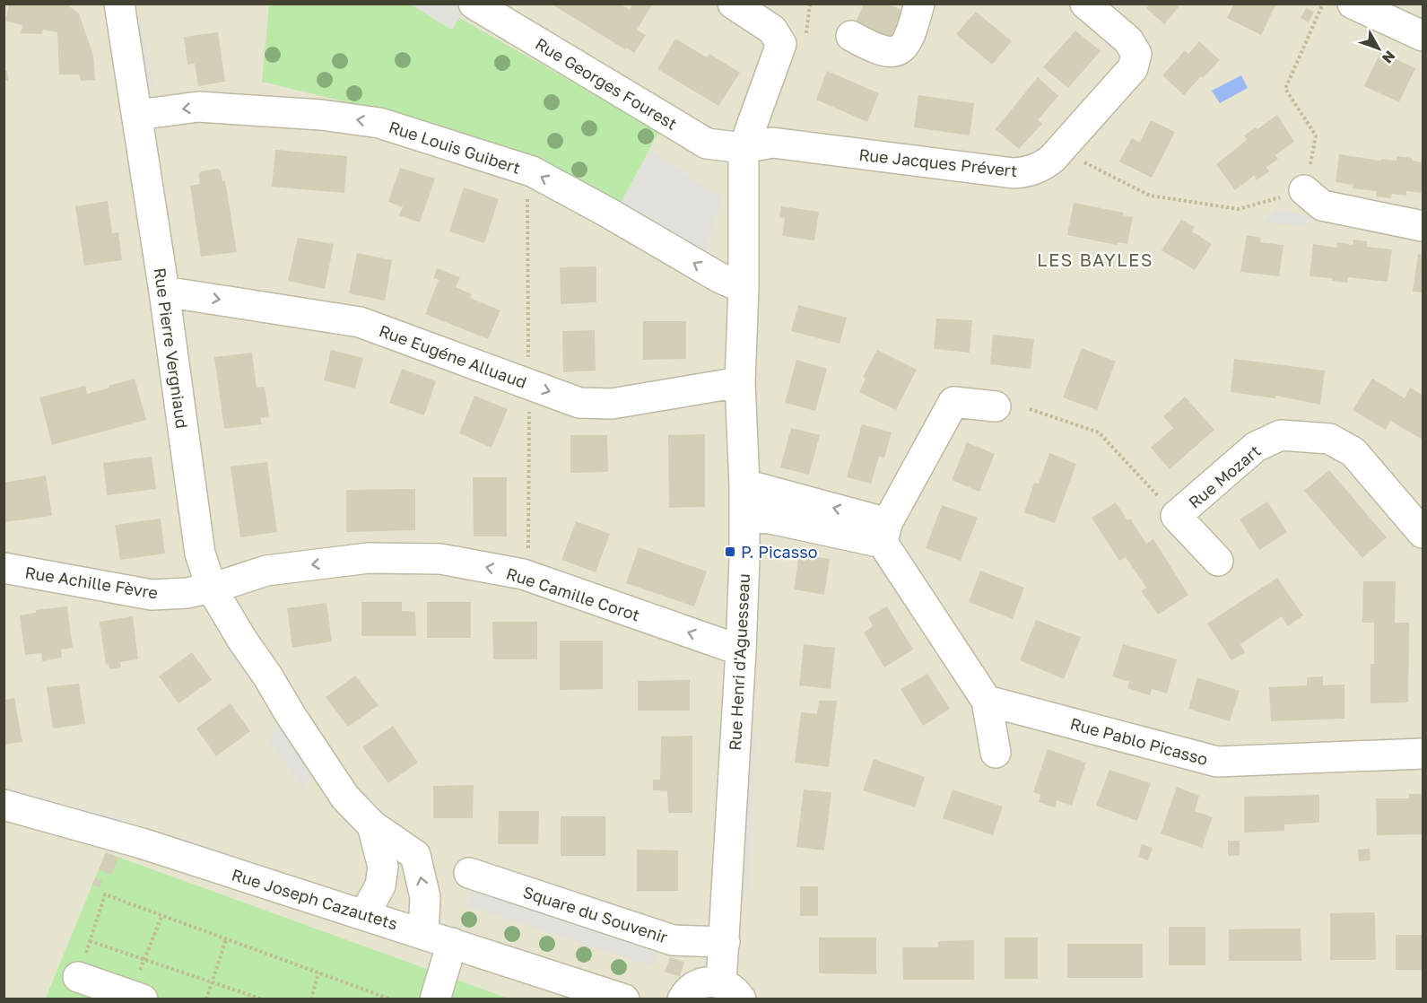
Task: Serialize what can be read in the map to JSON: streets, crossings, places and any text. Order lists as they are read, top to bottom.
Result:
{
  "streets": {
    "street": [
      "Rue Georges Fourest",
      "Rue Louis Guibert",
      "Rue Jacques Prévert",
      "Rue Pierre Vergniaud",
      "Rue Eugéne Alluaud",
      "Rue Mozart",
      "Rue Achille Fèvre",
      "Rue Camille Corot",
      "Rue Henri d'Aguesseau",
      "Rue Pablo Picasso",
      "Rue Joseph Cazautets",
      "Square du Souvenir"
    ]
  },
  "crossings": [
    ["Rue Georges Fourest", "Rue Jacques Prévert"],
    ["Rue Georges Fourest", "Rue Henri d'Aguesseau"],
    ["Rue Louis Guibert", "Rue Pierre Vergniaud"],
    ["Rue Louis Guibert", "Rue Henri d'Aguesseau"],
    ["Rue Jacques Prévert", "Rue Henri d'Aguesseau"],
    ["Rue Pierre Vergniaud", "Rue Eugéne Alluaud"],
    ["Rue Pierre Vergniaud", "Rue Achille Fèvre"],
    ["Rue Pierre Vergniaud", "Rue Camille Corot"],
    ["Rue Eugéne Alluaud", "Rue Henri d'Aguesseau"],
    ["Rue Achille Fèvre", "Rue Camille Corot"],
    ["Rue Camille Corot", "Rue Henri d'Aguesseau"],
    ["Rue Henri d'Aguesseau", "Square du Souvenir"]
  ],
  "one_way": ["Rue Louis Guibert", "Rue Eugéne Alluaud", "Rue Camille Corot"],
  "districts": ["LES BAYLES"],
  "places": {
    "transit": ["P. Picasso"]
  },
  "north": "bottom right"
}
